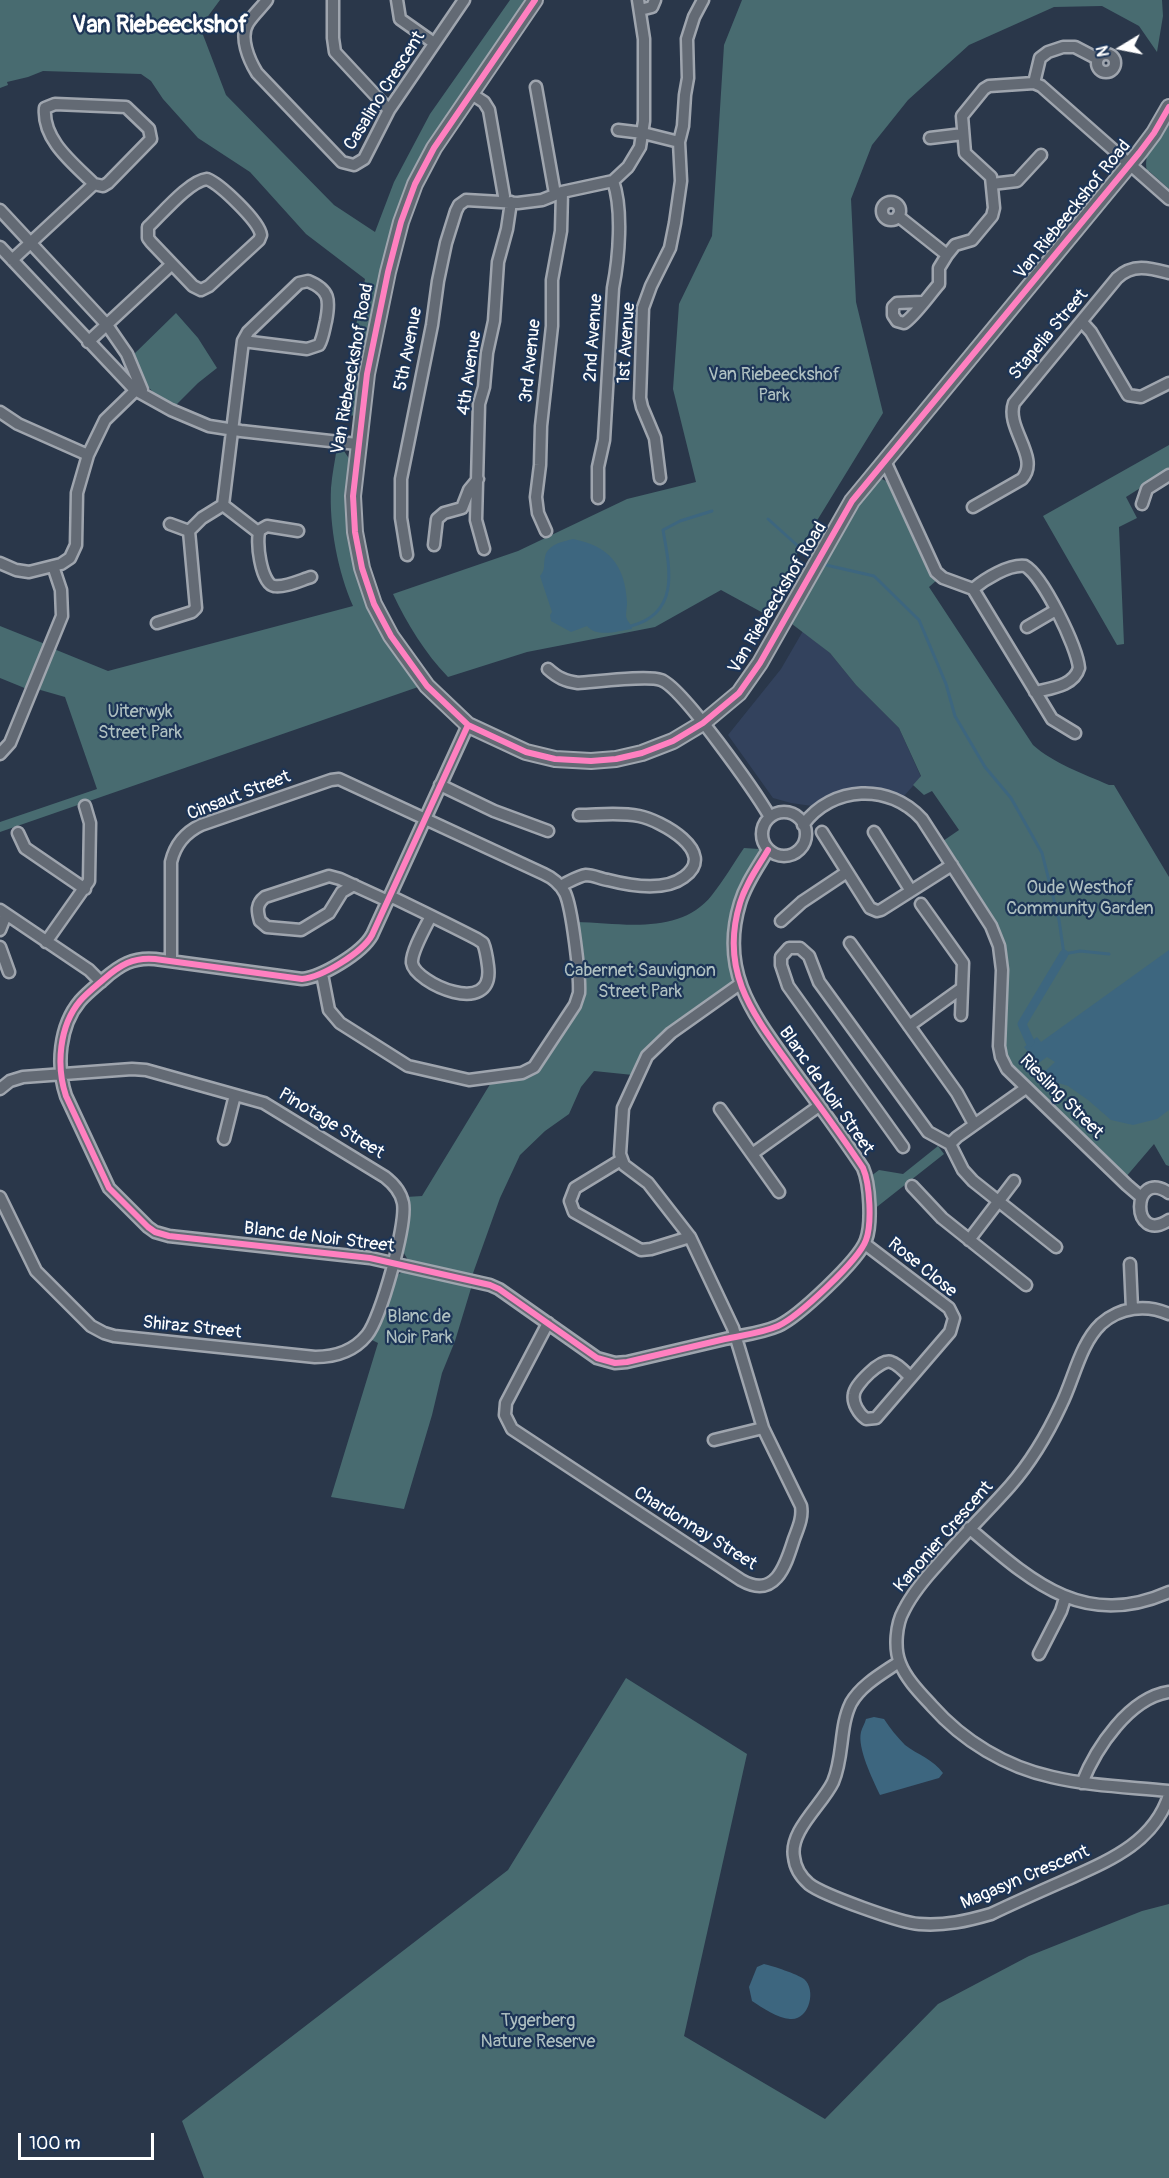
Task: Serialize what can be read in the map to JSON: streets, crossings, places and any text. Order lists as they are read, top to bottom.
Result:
{
  "streets": {
    "street": [
      "Casalino Crescent",
      "Van Riebeeckshof Road",
      "Stapelia Street",
      "2nd Avenue",
      "1st Avenue",
      "5th Avenue",
      "3rd Avenue",
      "4th Avenue",
      "Cinsaut Street",
      "Blanc de Noir Street",
      "Riesling Street",
      "Pinotage Street",
      "Rose Close",
      "Shiraz Street",
      "Chardonnay Street",
      "Kanonier Crescent",
      "Magasyn Crescent"
    ]
  },
  "crossings": [
    ["Van Riebeeckshof Road", "Blanc de Noir Street"],
    ["5th Avenue", "4th Avenue"],
    ["Cinsaut Street", "Blanc de Noir Street"],
    ["Blanc de Noir Street", "Riesling Street"],
    ["Blanc de Noir Street", "Pinotage Street"],
    ["Blanc de Noir Street", "Rose Close"],
    ["Blanc de Noir Street", "Shiraz Street"],
    ["Blanc de Noir Street", "Chardonnay Street"],
    ["Pinotage Street", "Shiraz Street"],
    ["Kanonier Crescent", "Magasyn Crescent"]
  ],
  "districts": ["Van Riebeeckshof"],
  "parks": [
    "Van Riebeeckshof Park",
    "Uiterwyk Street Park",
    "Oude Westhof Community Garden",
    "Cabernet Sauvignon Street Park",
    "Blanc de Noir Park",
    "Tygerberg Nature Reserve"
  ],
  "scale_bar": "100 m",
  "north": "left"
}
